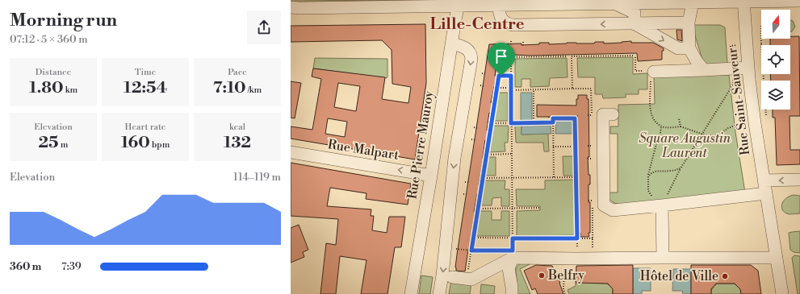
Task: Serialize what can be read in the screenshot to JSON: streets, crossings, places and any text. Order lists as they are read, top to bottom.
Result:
{
  "streets": {
    "street": ["Rue Saint-Sauveur", "Rue Pierre Mauroy", "Rue Malpart"]
  },
  "crossings": [
    ["Rue Pierre Mauroy", "Rue Malpart"]
  ],
  "one_way": ["Rue Malpart"],
  "districts": ["Lille-Centre"],
  "parks": ["Square Augustin Laurent"],
  "places": ["Belfry", "Hôtel de Ville"],
  "north": "top",
  "page": {
    "heading": ["Morning run", "07:12 · 5 × 360 m"],
    "stats": [
      ["Distance", "1.80 km"],
      ["Time", "12:54"],
      ["Pace", "7:10 /km"],
      ["Elevation", "25 m"],
      ["Heart rate", "160 bpm"],
      ["kcal", "132"]
    ],
    "chart": ["Elevation", "114–119 m"],
    "list": [
      {
        "name": "360 m",
        "note": "7:39"
      }
    ]
  }
}
